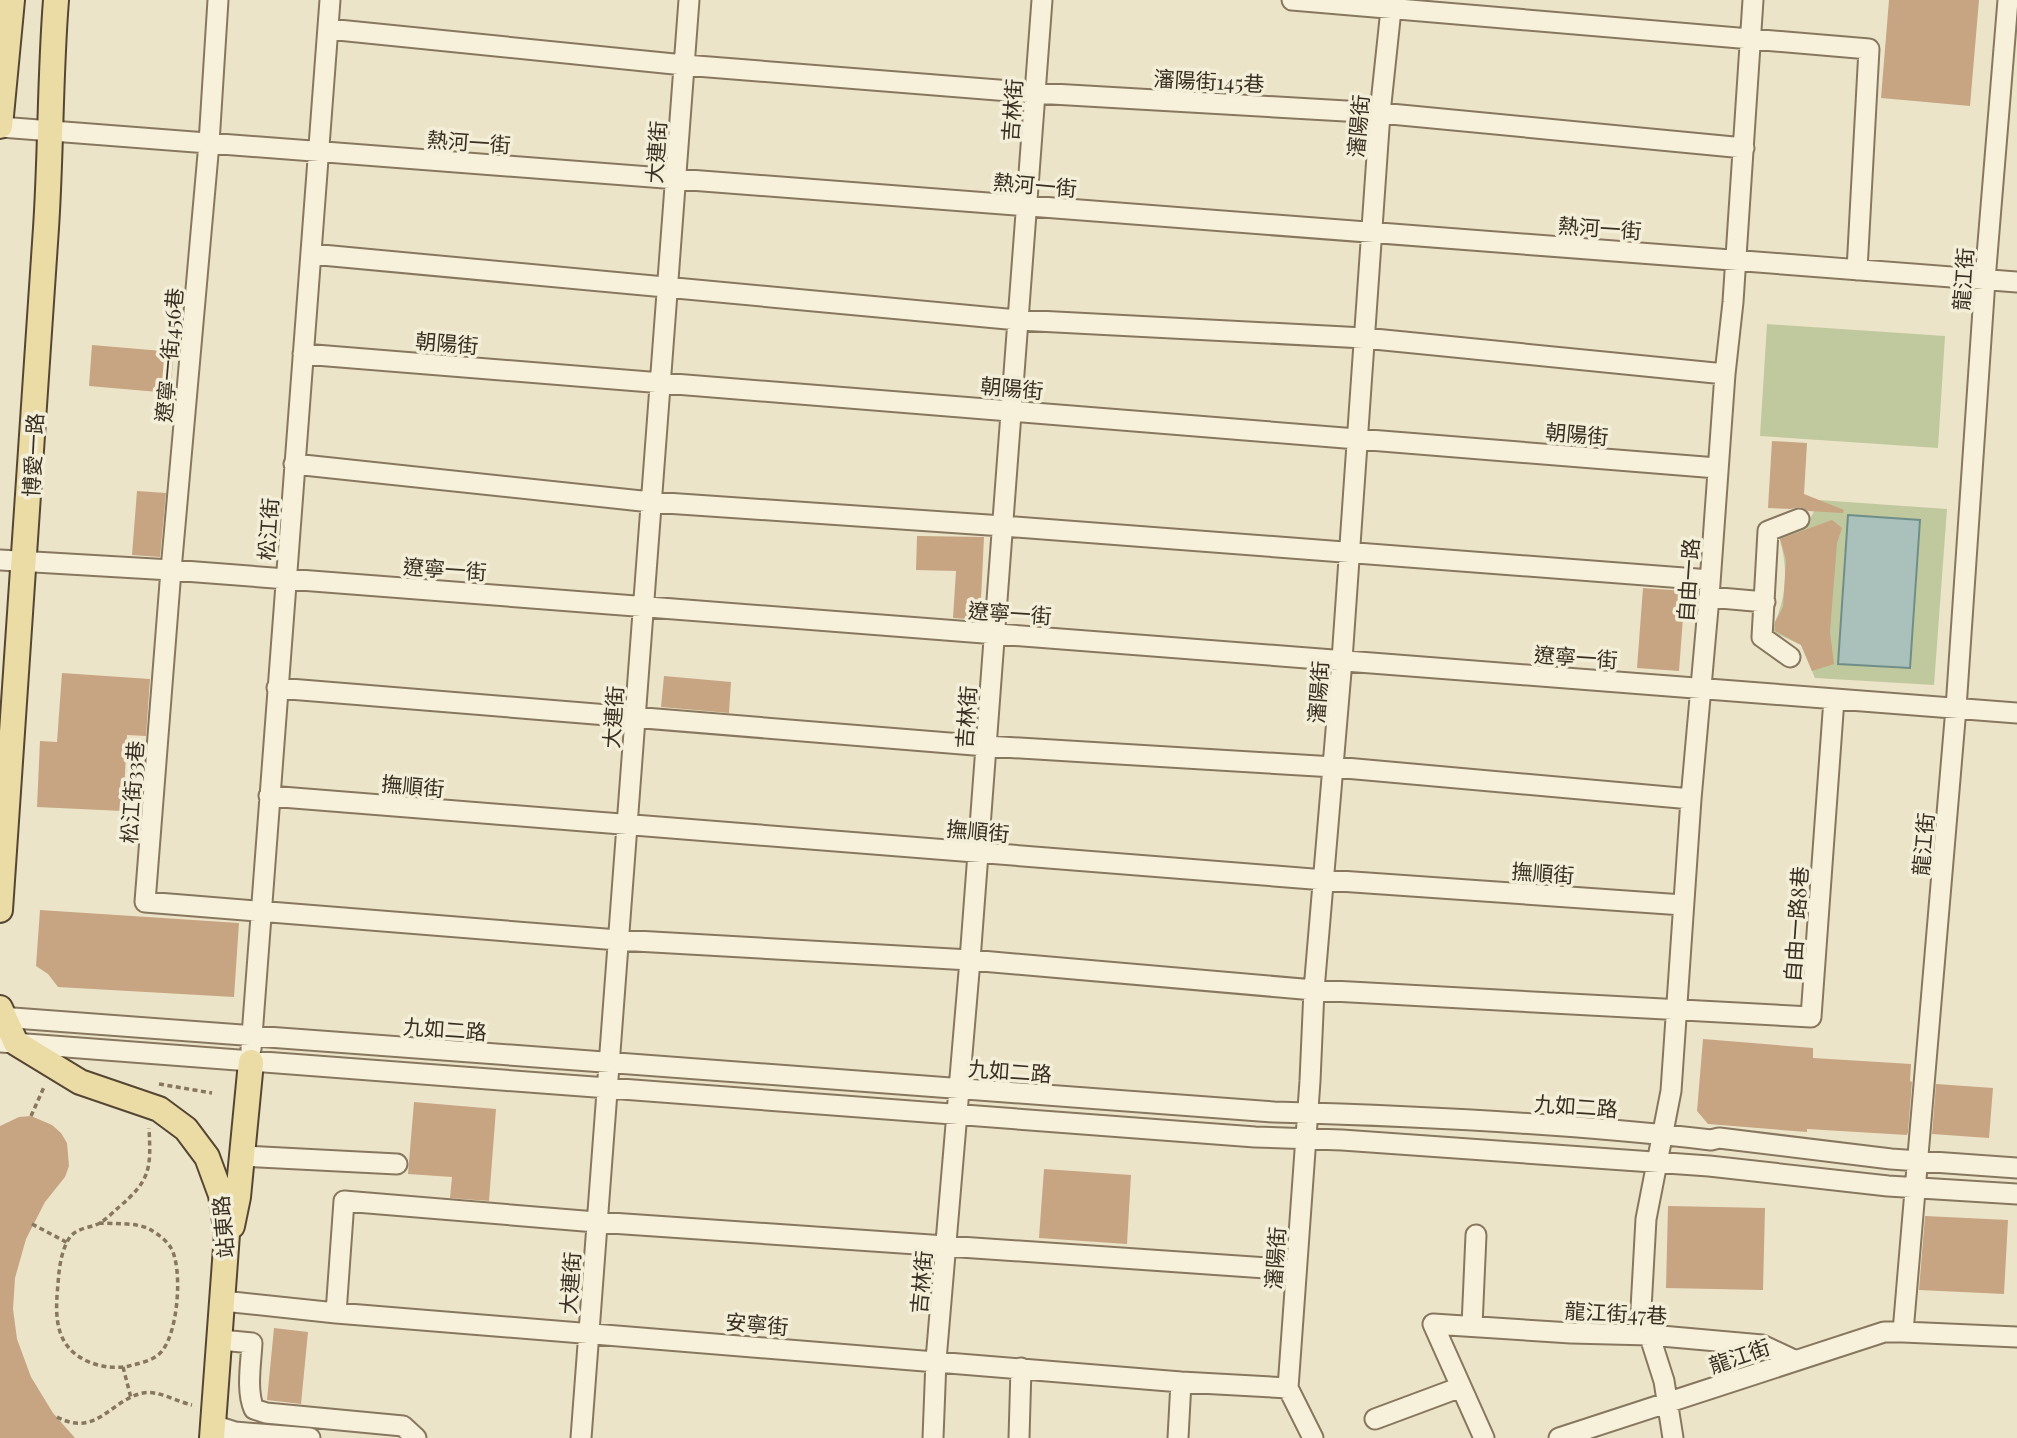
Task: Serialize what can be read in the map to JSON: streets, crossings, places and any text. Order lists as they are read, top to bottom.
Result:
{
  "streets": {
    "main road": ["博愛一路", "站東路"],
    "street": [
      "瀋陽街145巷",
      "吉林街",
      "瀋陽街",
      "熱河一街",
      "大連街",
      "龍江街",
      "朝陽街",
      "遼寧一街456巷",
      "松江街",
      "遼寧一街",
      "自由一路",
      "撫順街",
      "松江街33巷",
      "自由一路8巷",
      "九如二路",
      "龍江街47巷",
      "安寧街"
    ]
  },
  "crossings": [
    ["瀋陽街145巷", "吉林街"],
    ["瀋陽街145巷", "瀋陽街"],
    ["瀋陽街145巷", "大連街"],
    ["瀋陽街145巷", "松江街"],
    ["瀋陽街145巷", "自由一路"],
    ["吉林街", "熱河一街"],
    ["吉林街", "朝陽街"],
    ["吉林街", "遼寧一街"],
    ["吉林街", "撫順街"],
    ["吉林街", "九如二路"],
    ["吉林街", "安寧街"],
    ["瀋陽街", "熱河一街"],
    ["瀋陽街", "朝陽街"],
    ["瀋陽街", "遼寧一街"],
    ["瀋陽街", "撫順街"],
    ["瀋陽街", "九如二路"],
    ["瀋陽街", "安寧街"],
    ["熱河一街", "大連街"],
    ["熱河一街", "龍江街"],
    ["熱河一街", "遼寧一街456巷"],
    ["熱河一街", "博愛一路"],
    ["熱河一街", "松江街"],
    ["熱河一街", "自由一路"],
    ["大連街", "朝陽街"],
    ["大連街", "遼寧一街"],
    ["大連街", "撫順街"],
    ["大連街", "九如二路"],
    ["大連街", "安寧街"],
    ["龍江街", "遼寧一街"],
    ["龍江街", "自由一路"],
    ["龍江街", "九如二路"],
    ["龍江街", "龍江街47巷"],
    ["朝陽街", "松江街"],
    ["朝陽街", "自由一路"],
    ["遼寧一街456巷", "遼寧一街"],
    ["遼寧一街456巷", "松江街33巷"],
    ["博愛一路", "遼寧一街"],
    ["松江街", "遼寧一街"],
    ["松江街", "撫順街"],
    ["松江街", "松江街33巷"],
    ["松江街", "九如二路"],
    ["遼寧一街", "自由一路"],
    ["遼寧一街", "松江街33巷"],
    ["遼寧一街", "自由一路8巷"],
    ["自由一路", "撫順街"],
    ["自由一路", "自由一路8巷"],
    ["自由一路", "九如二路"],
    ["自由一路", "龍江街47巷"],
    ["站東路", "安寧街"]
  ]
}
